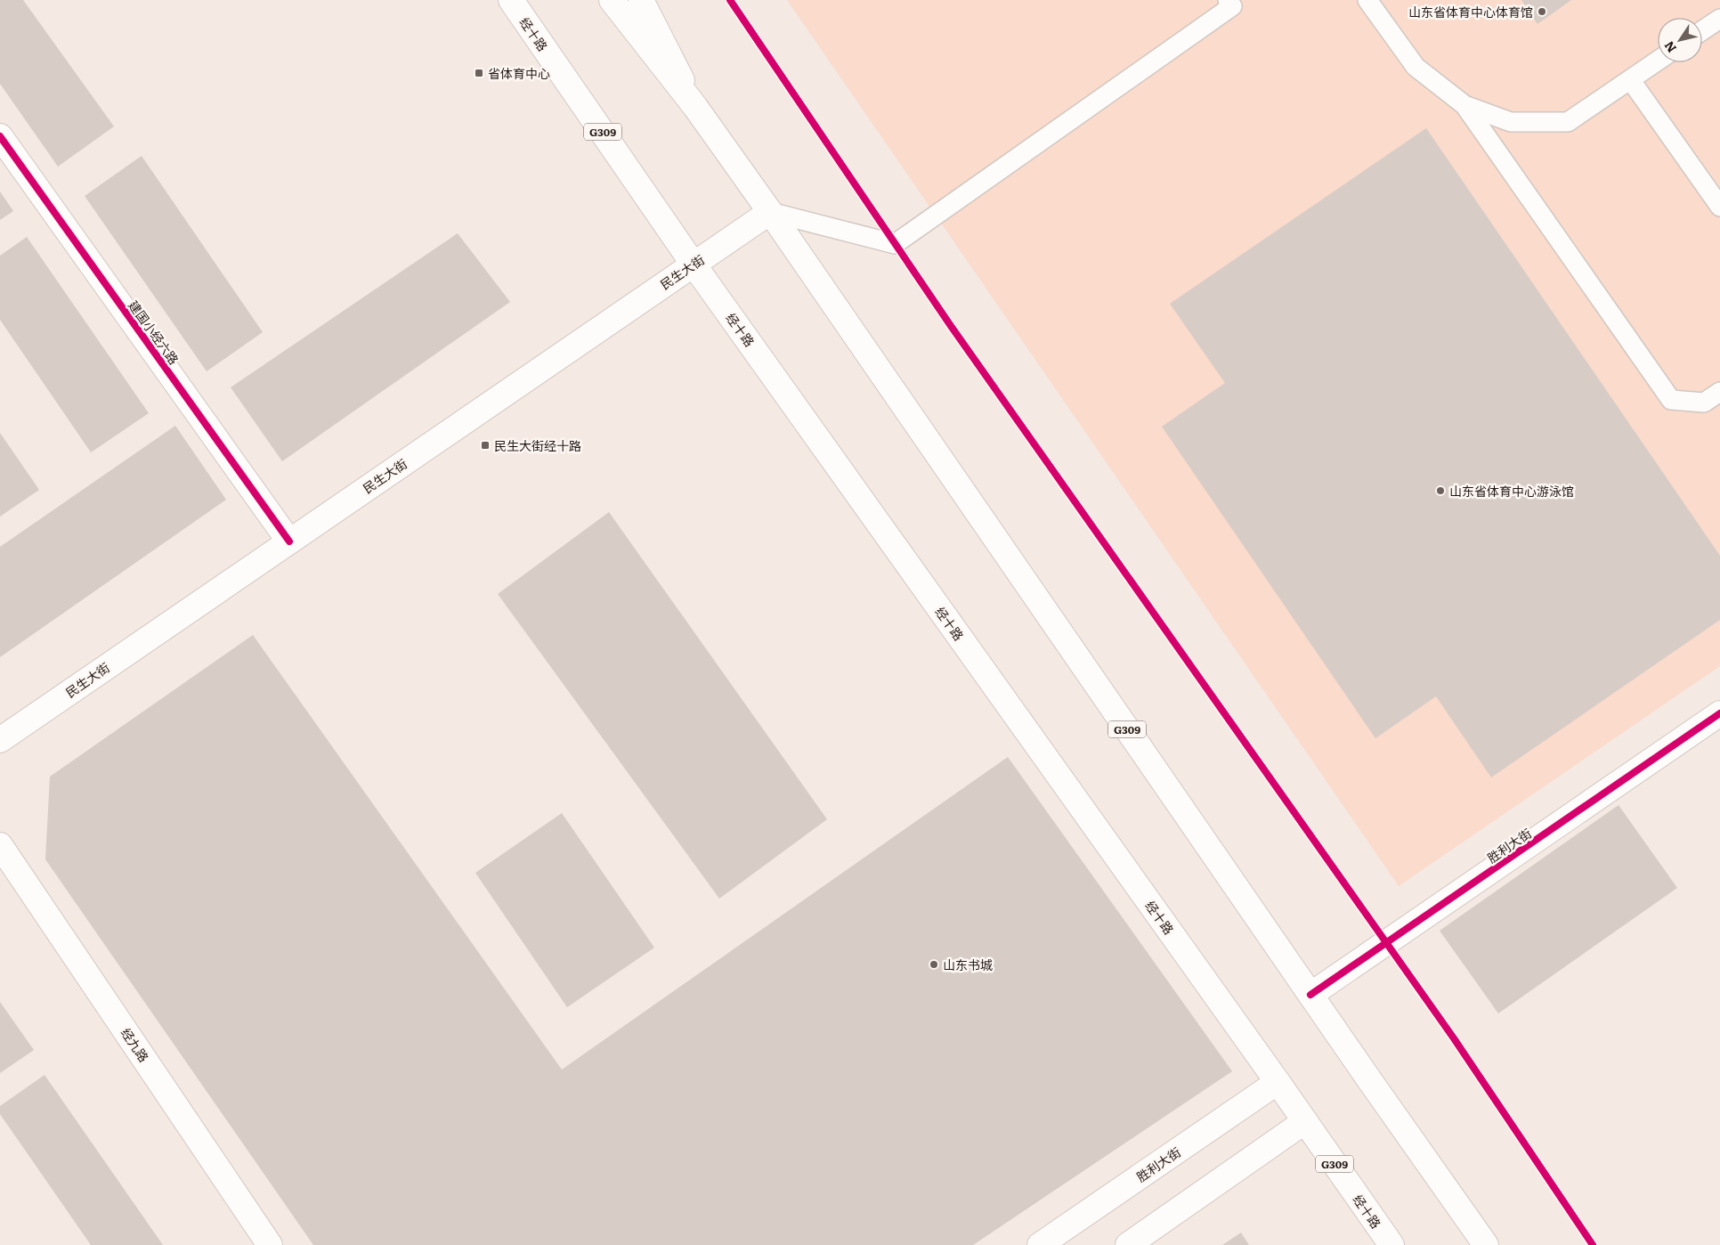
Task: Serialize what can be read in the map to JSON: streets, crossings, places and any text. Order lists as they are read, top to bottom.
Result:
{
  "streets": {
    "main road": [
      "经十路",
      "G309",
      "民生大街",
      "建国小经六路",
      "胜利大街",
      "经九路"
    ]
  },
  "crossings": [
    ["经十路", "民生大街"],
    ["经十路", "胜利大街"],
    ["G309", "民生大街"],
    ["G309", "胜利大街"],
    ["民生大街", "建国小经六路"]
  ],
  "places": {
    "other": ["山东省体育中心体育馆", "山东省体育中心游泳馆", "山东书城"],
    "transit": ["省体育中心", "民生大街经十路"]
  },
  "north": "bottom left"
}
